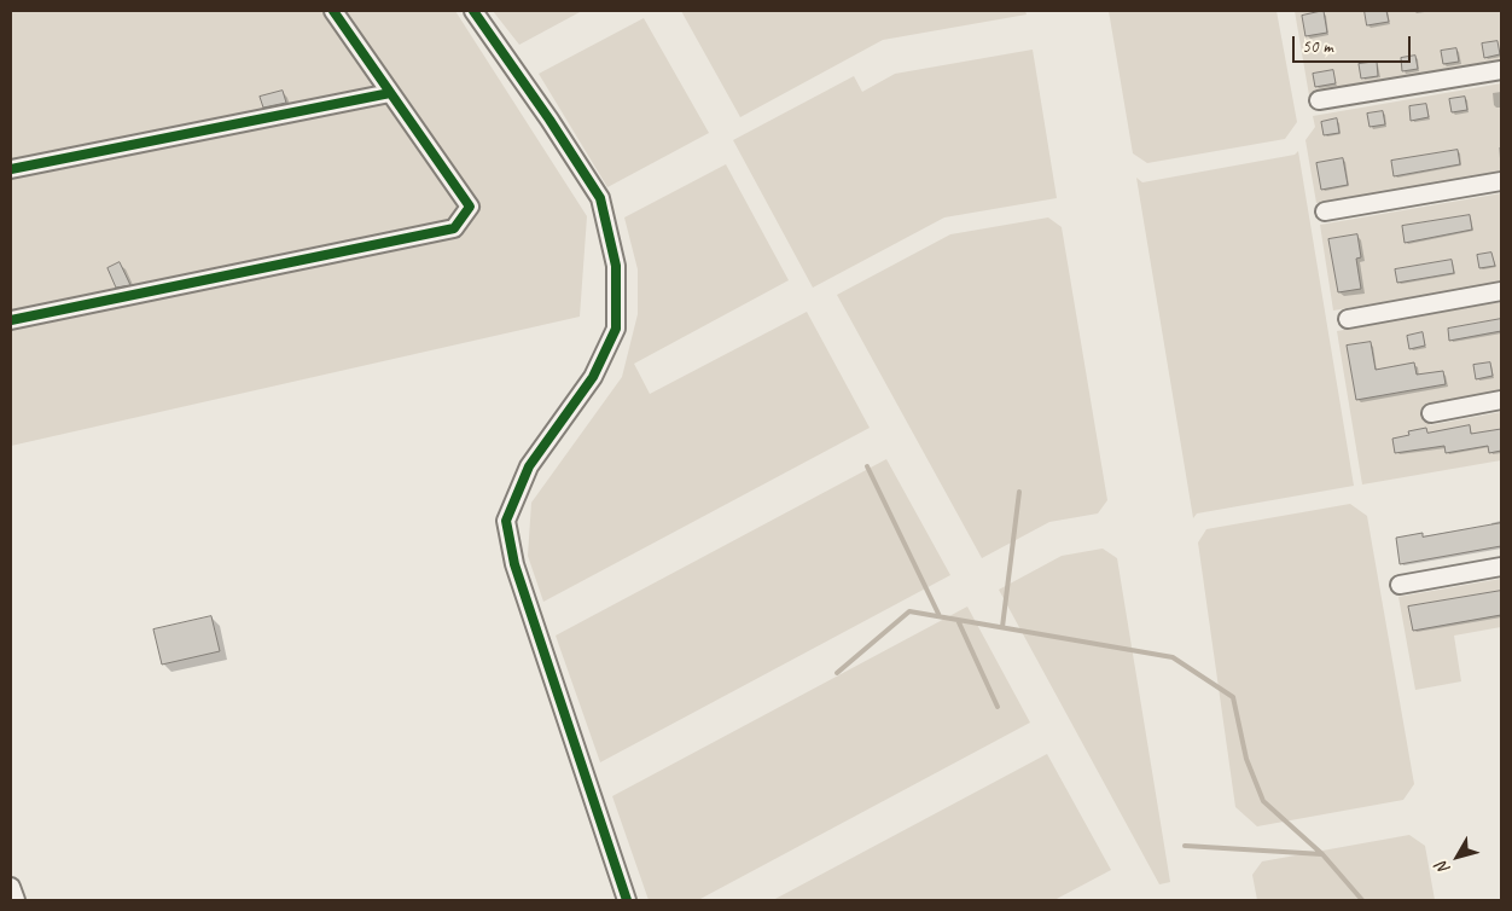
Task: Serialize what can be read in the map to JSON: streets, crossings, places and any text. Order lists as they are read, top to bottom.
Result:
{
  "scale_bar": "50 m",
  "north": "bottom left"
}
